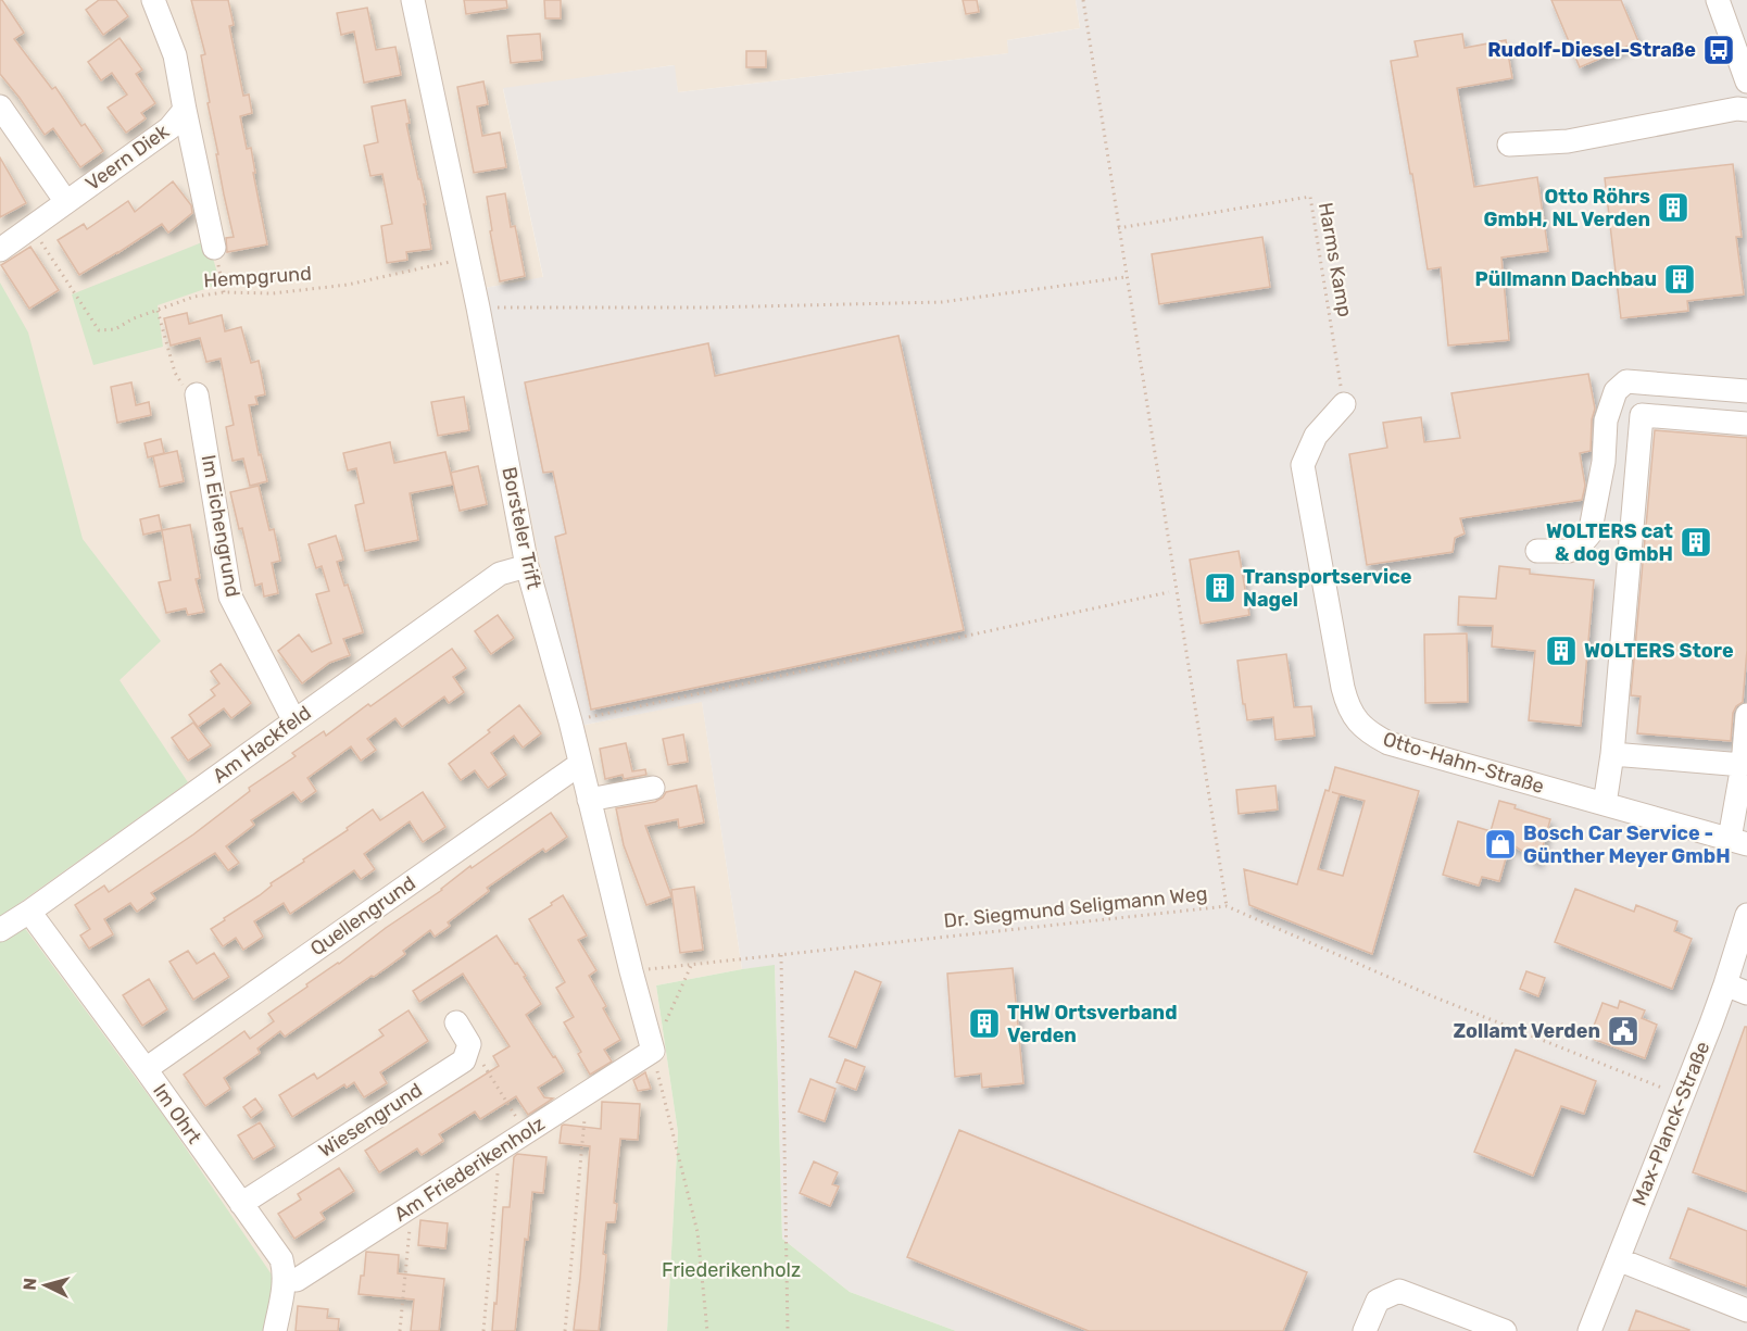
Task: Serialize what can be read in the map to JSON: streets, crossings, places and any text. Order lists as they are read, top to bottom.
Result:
{
  "streets": {
    "street": [
      "Veern Diek",
      "Im Eichengrund",
      "Borsteler Trift",
      "Am Hackfeld",
      "Otto-Hahn-Straße",
      "Quellengrund",
      "Im Ohrt",
      "Wiesengrund",
      "Max-Planck-Straße",
      "Am Friederikenholz"
    ],
    "path": ["Harms Kamp", "Hempgrund", "Dr. Siegmund Seligmann Weg"]
  },
  "crossings": [
    ["Veern Diek", "Hempgrund"],
    ["Harms Kamp", "Otto-Hahn-Straße"],
    ["Hempgrund", "Borsteler Trift"],
    ["Im Eichengrund", "Am Hackfeld"],
    ["Borsteler Trift", "Am Hackfeld"],
    ["Borsteler Trift", "Dr. Siegmund Seligmann Weg"],
    ["Borsteler Trift", "Quellengrund"],
    ["Borsteler Trift", "Am Friederikenholz"],
    ["Am Hackfeld", "Im Ohrt"],
    ["Dr. Siegmund Seligmann Weg", "Max-Planck-Straße"],
    ["Quellengrund", "Im Ohrt"],
    ["Im Ohrt", "Wiesengrund"],
    ["Im Ohrt", "Am Friederikenholz"]
  ],
  "parks": ["Friederikenholz"],
  "places": {
    "bus stop": ["Rudolf-Diesel-Straße"],
    "building": [
      "Otto Röhrs GmbH, NL Verden",
      "Püllmann Dachbau",
      "WOLTERS cat & dog GmbH",
      "Transportservice Nagel",
      "WOLTERS Store",
      "THW Ortsverband Verden"
    ],
    "shop": ["Bosch Car Service - Günther Meyer GmbH"],
    "public building": ["Zollamt Verden"]
  },
  "north": "left"
}
